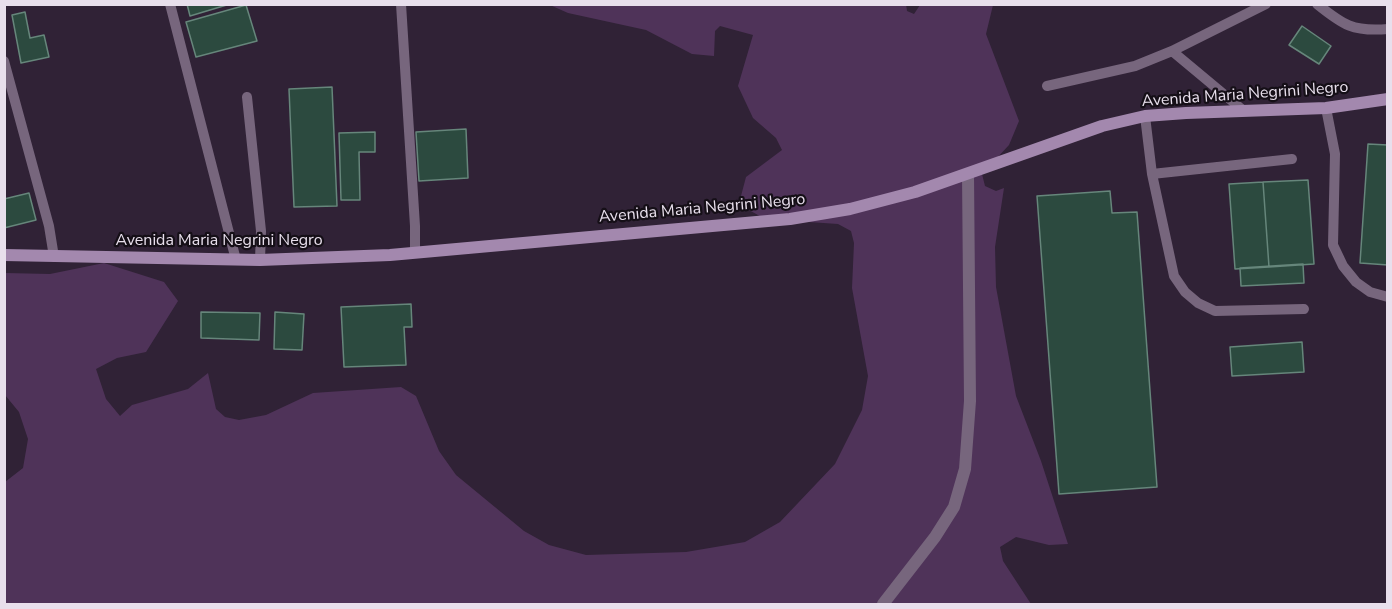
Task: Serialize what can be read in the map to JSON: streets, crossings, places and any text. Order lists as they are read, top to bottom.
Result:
{
  "streets": {
    "street": ["Avenida Maria Negrini Negro"]
  }
}
